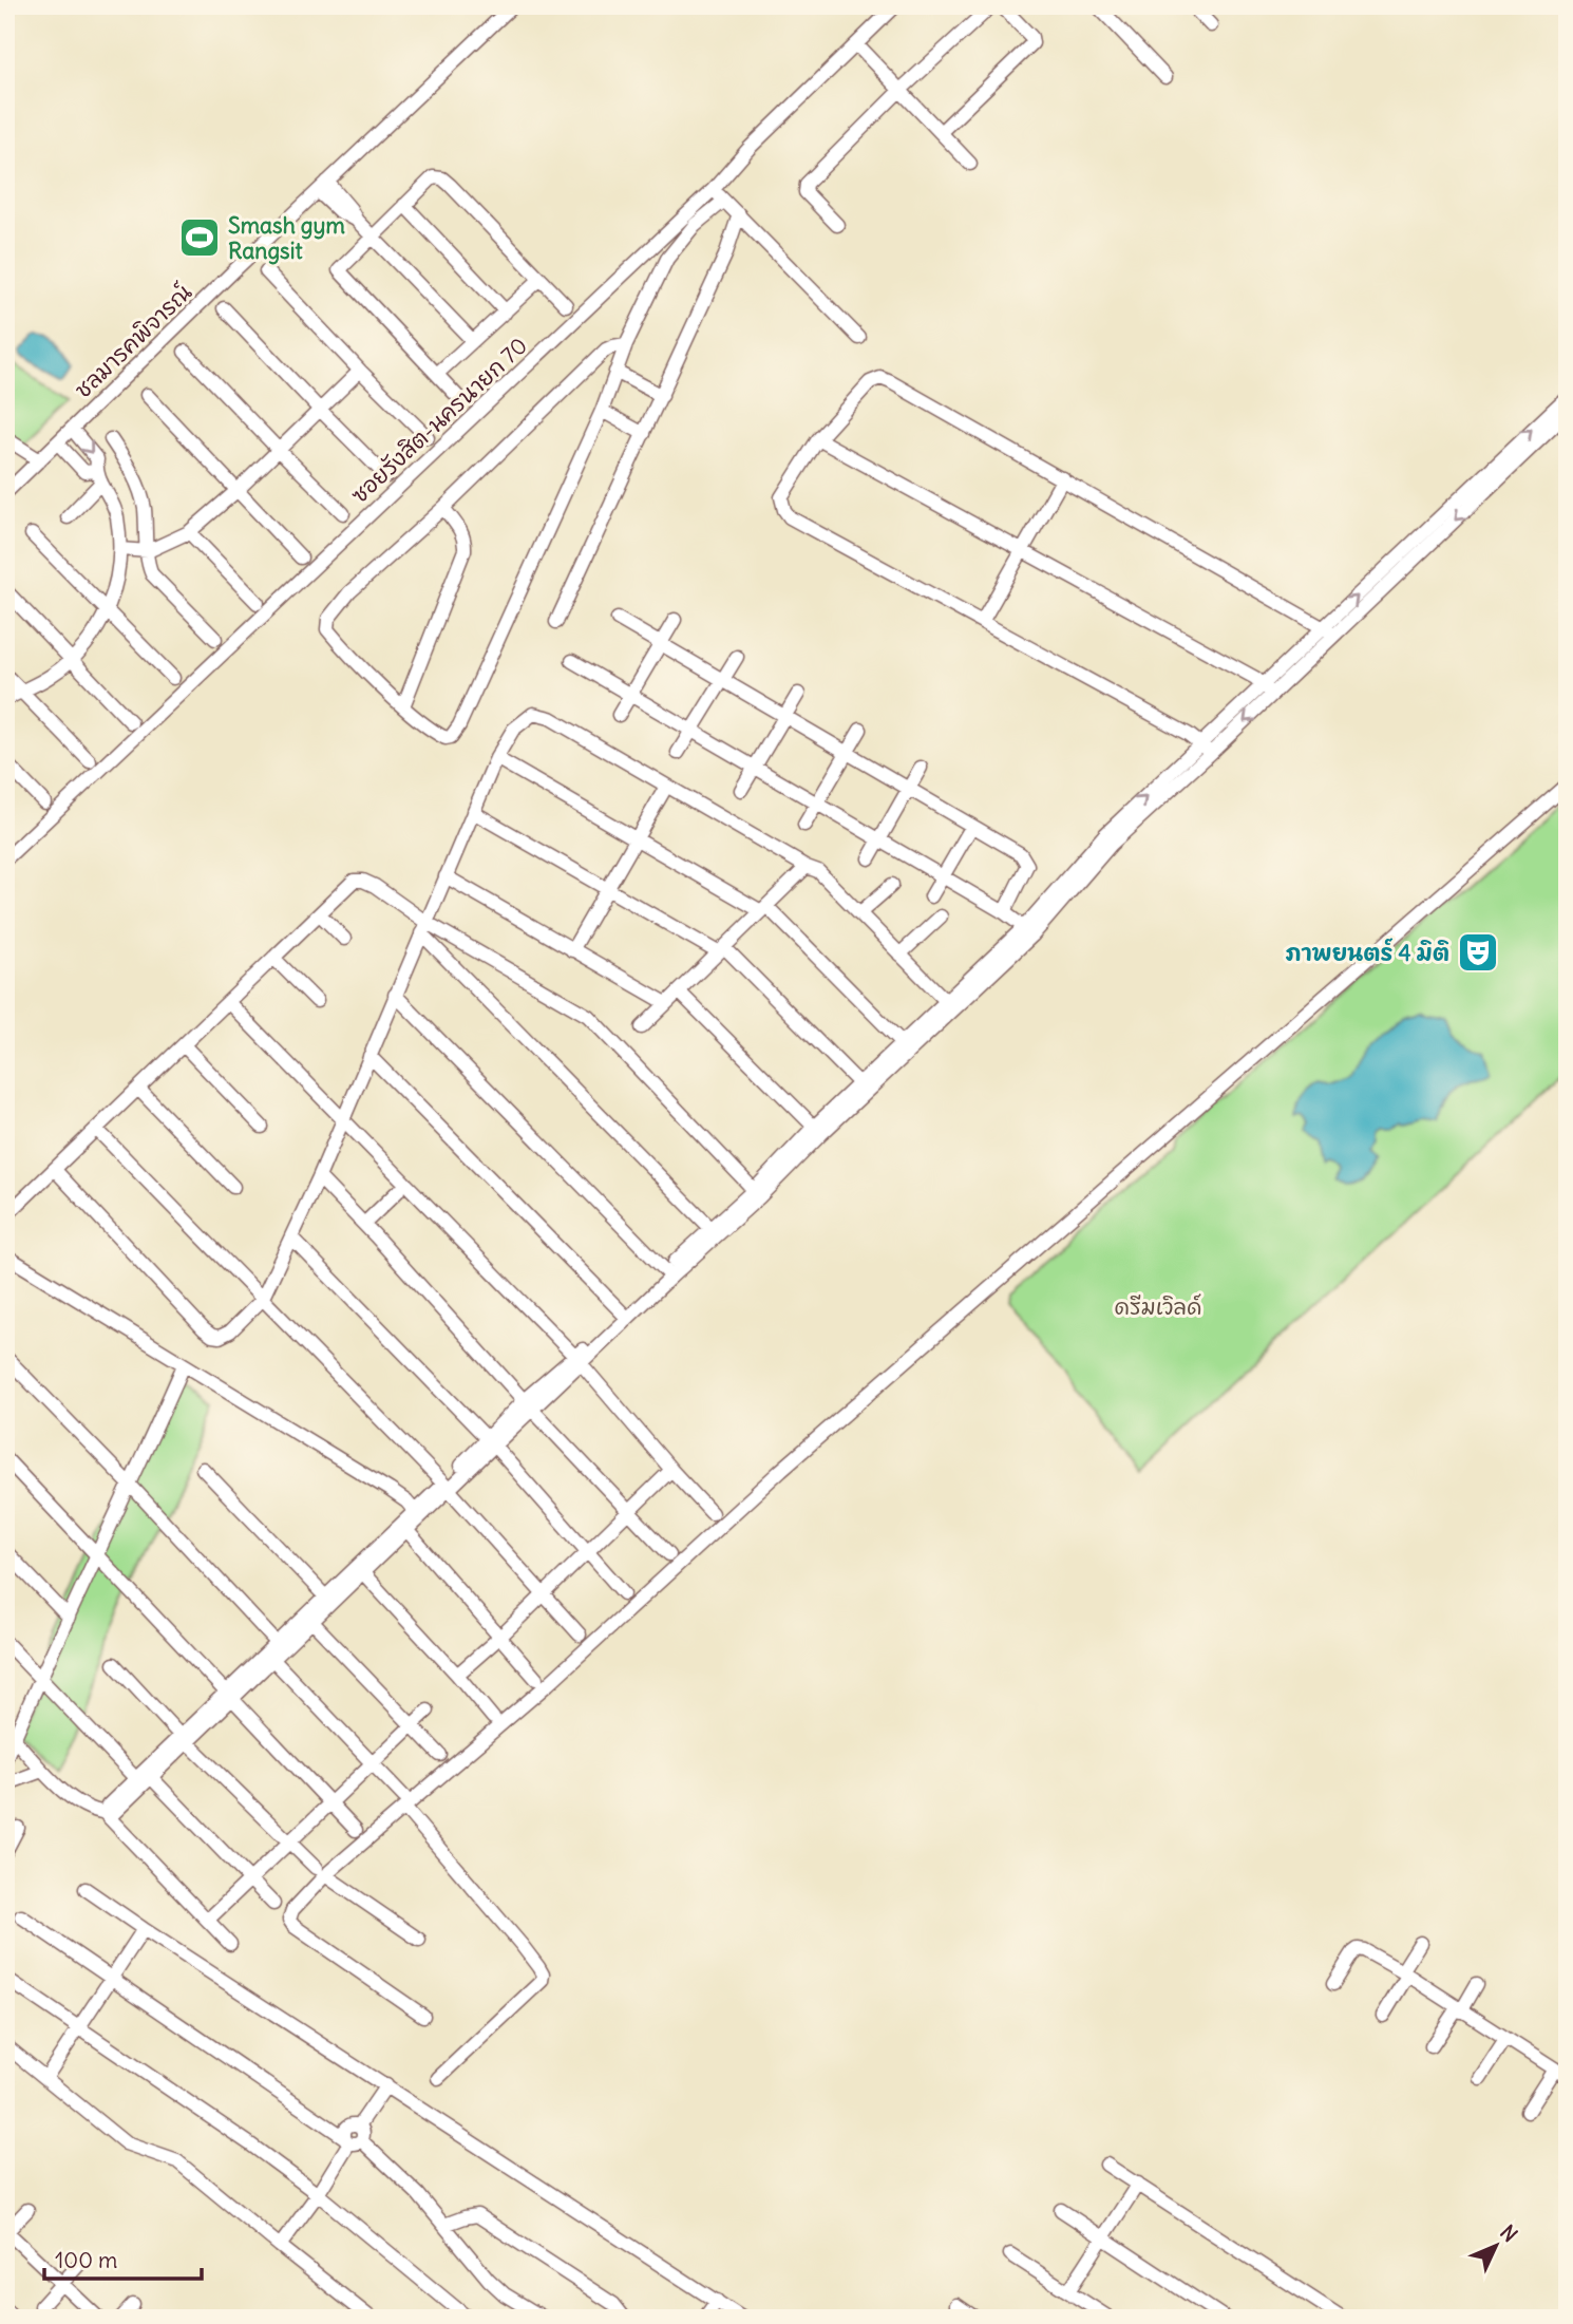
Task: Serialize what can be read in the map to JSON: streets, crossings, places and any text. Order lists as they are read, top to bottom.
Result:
{
  "streets": {
    "street": ["ชลมารคพิจารณ์", "ซอยรังสิต-นครนายก 70"]
  },
  "parks": ["ดรีมเวิลด์"],
  "places": {
    "sports": ["Smash gym Rangsit"],
    "theatre": ["ภาพยนตร์ 4 มิติ"]
  },
  "scale_bar": "100 m",
  "north": "top right"
}
